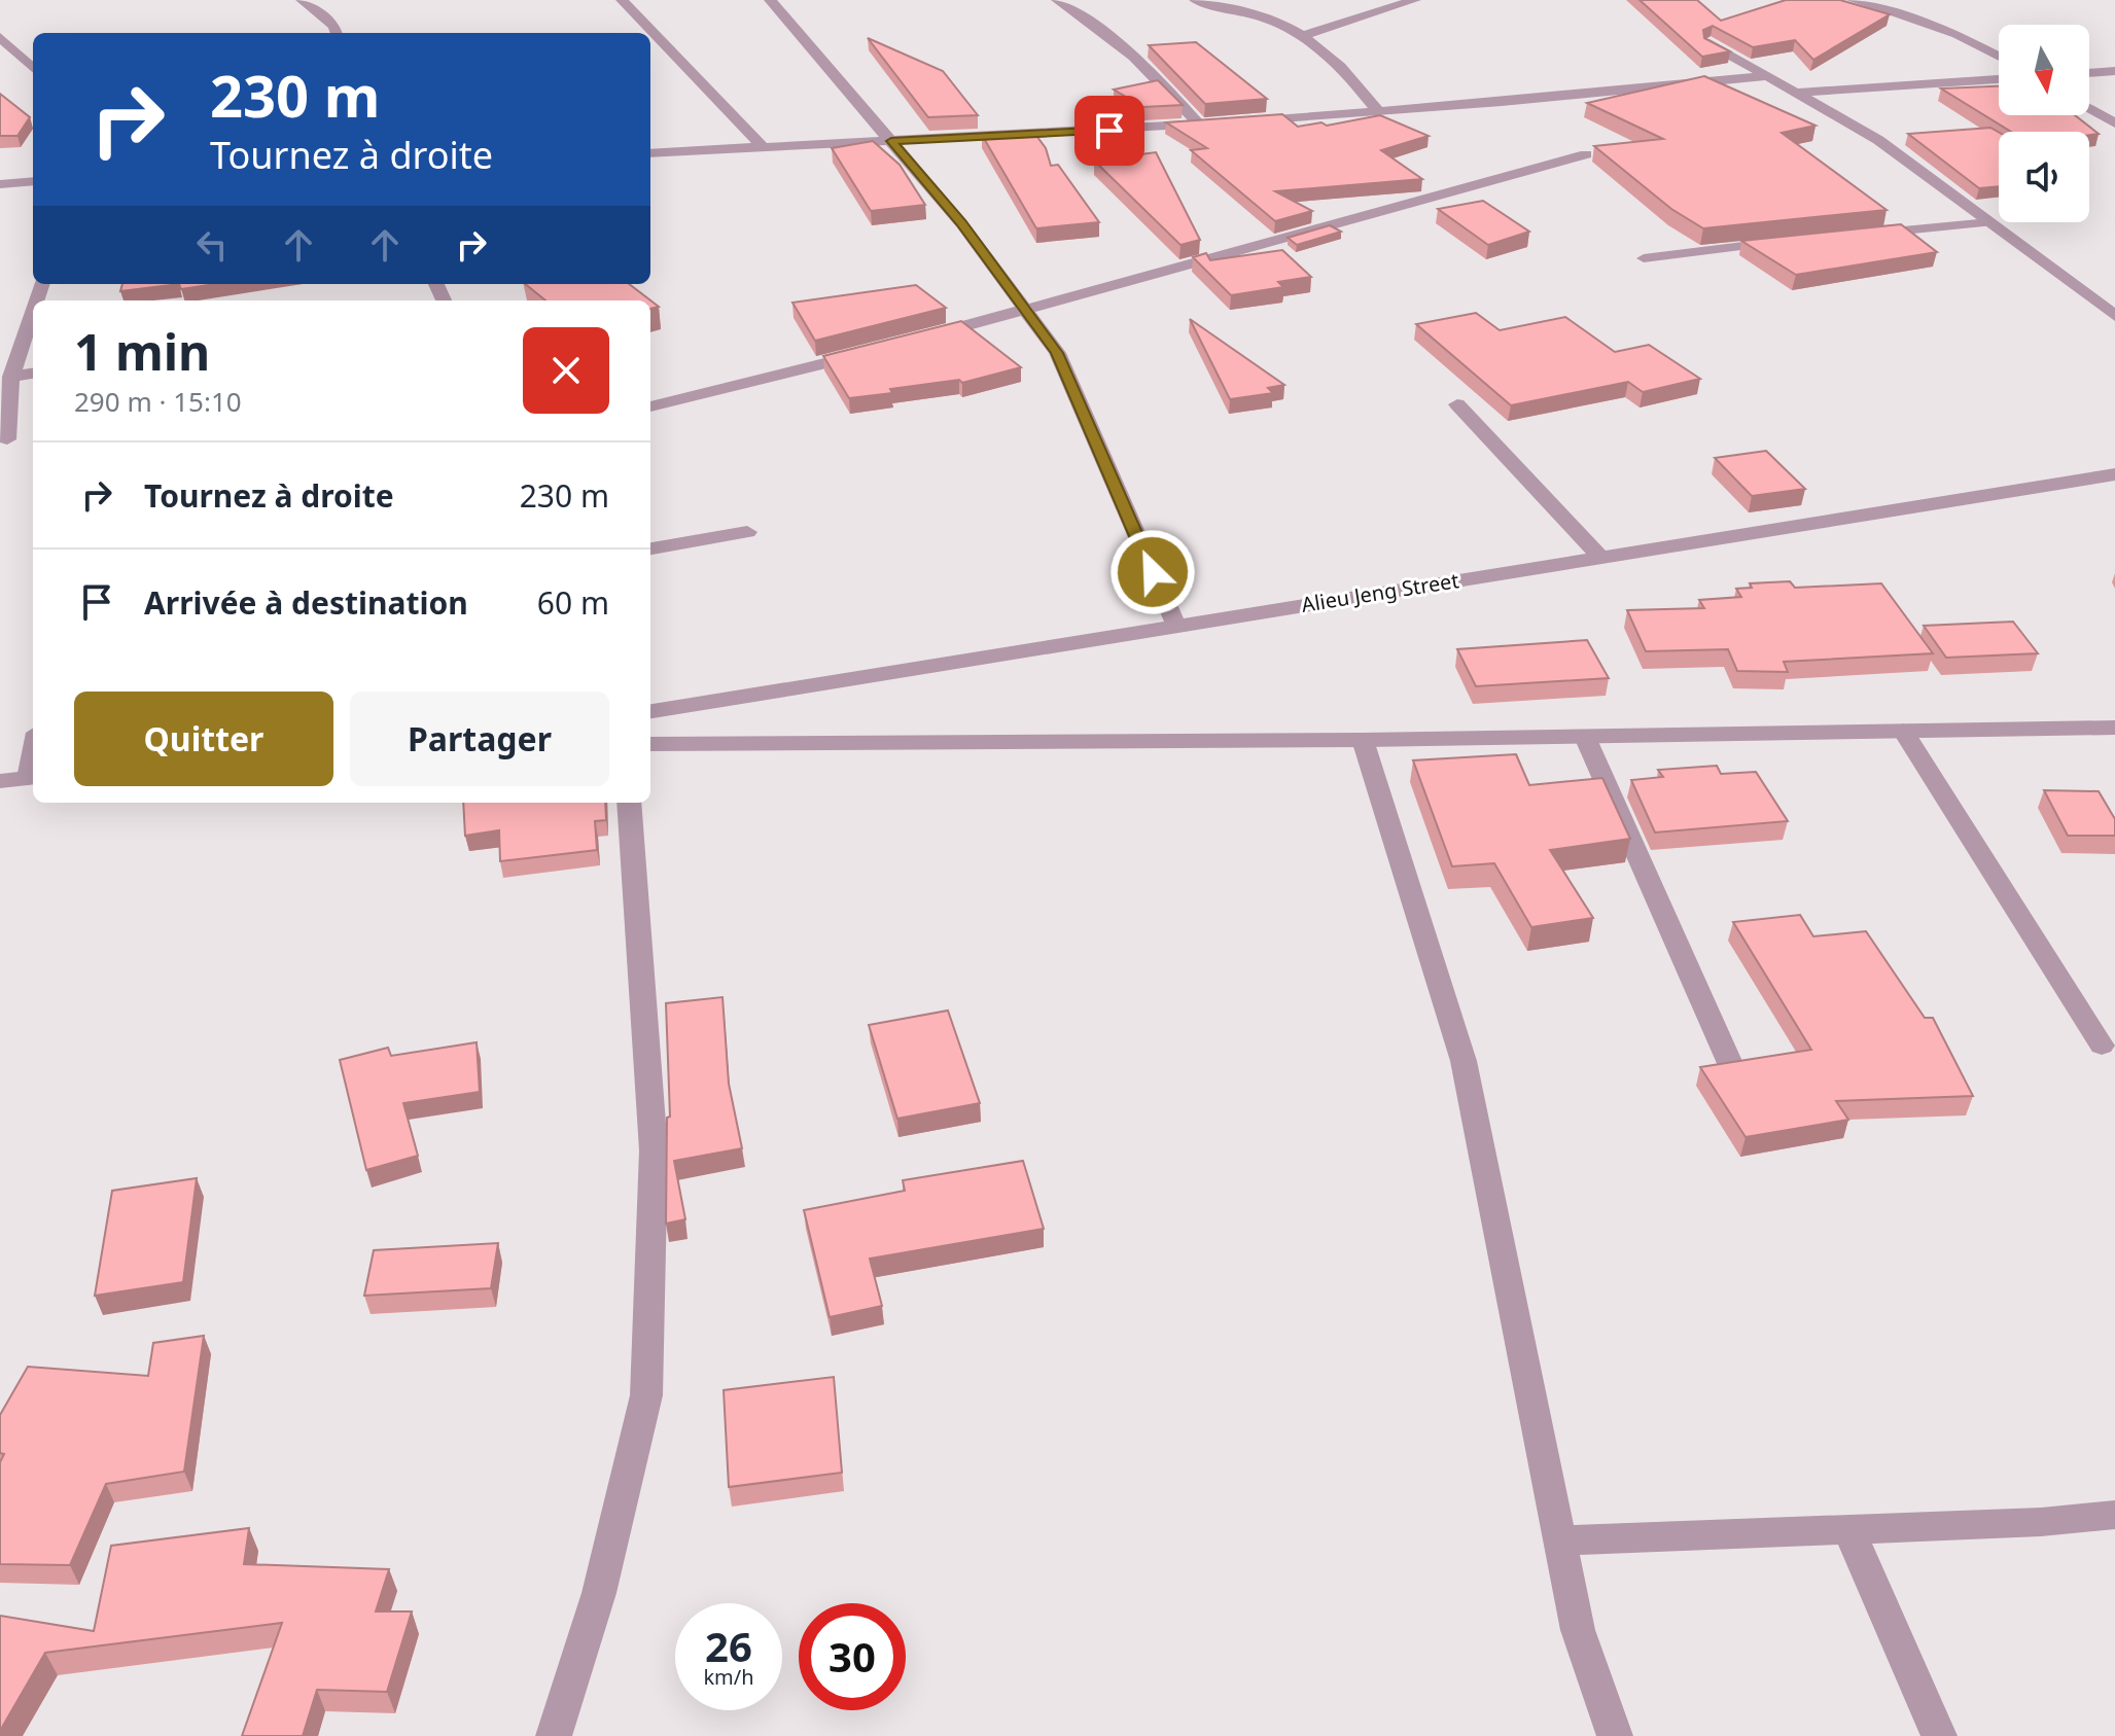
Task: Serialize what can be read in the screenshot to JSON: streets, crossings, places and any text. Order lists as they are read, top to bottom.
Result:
{
  "streets": {
    "street": ["Alieu Jeng Street"]
  },
  "north": "bottom",
  "page": {
    "turn": ["230 m", "Tournez à droite"],
    "heading": ["1 min", "290 m · 15:10"],
    "list": [
      {
        "name": "Tournez à droite",
        "value": "230 m"
      },
      {
        "name": "Arrivée à destination",
        "value": "60 m"
      }
    ],
    "buttons": ["Quitter", "Partager"],
    "speed": "26 km/h",
    "limit": "30"
  }
}
